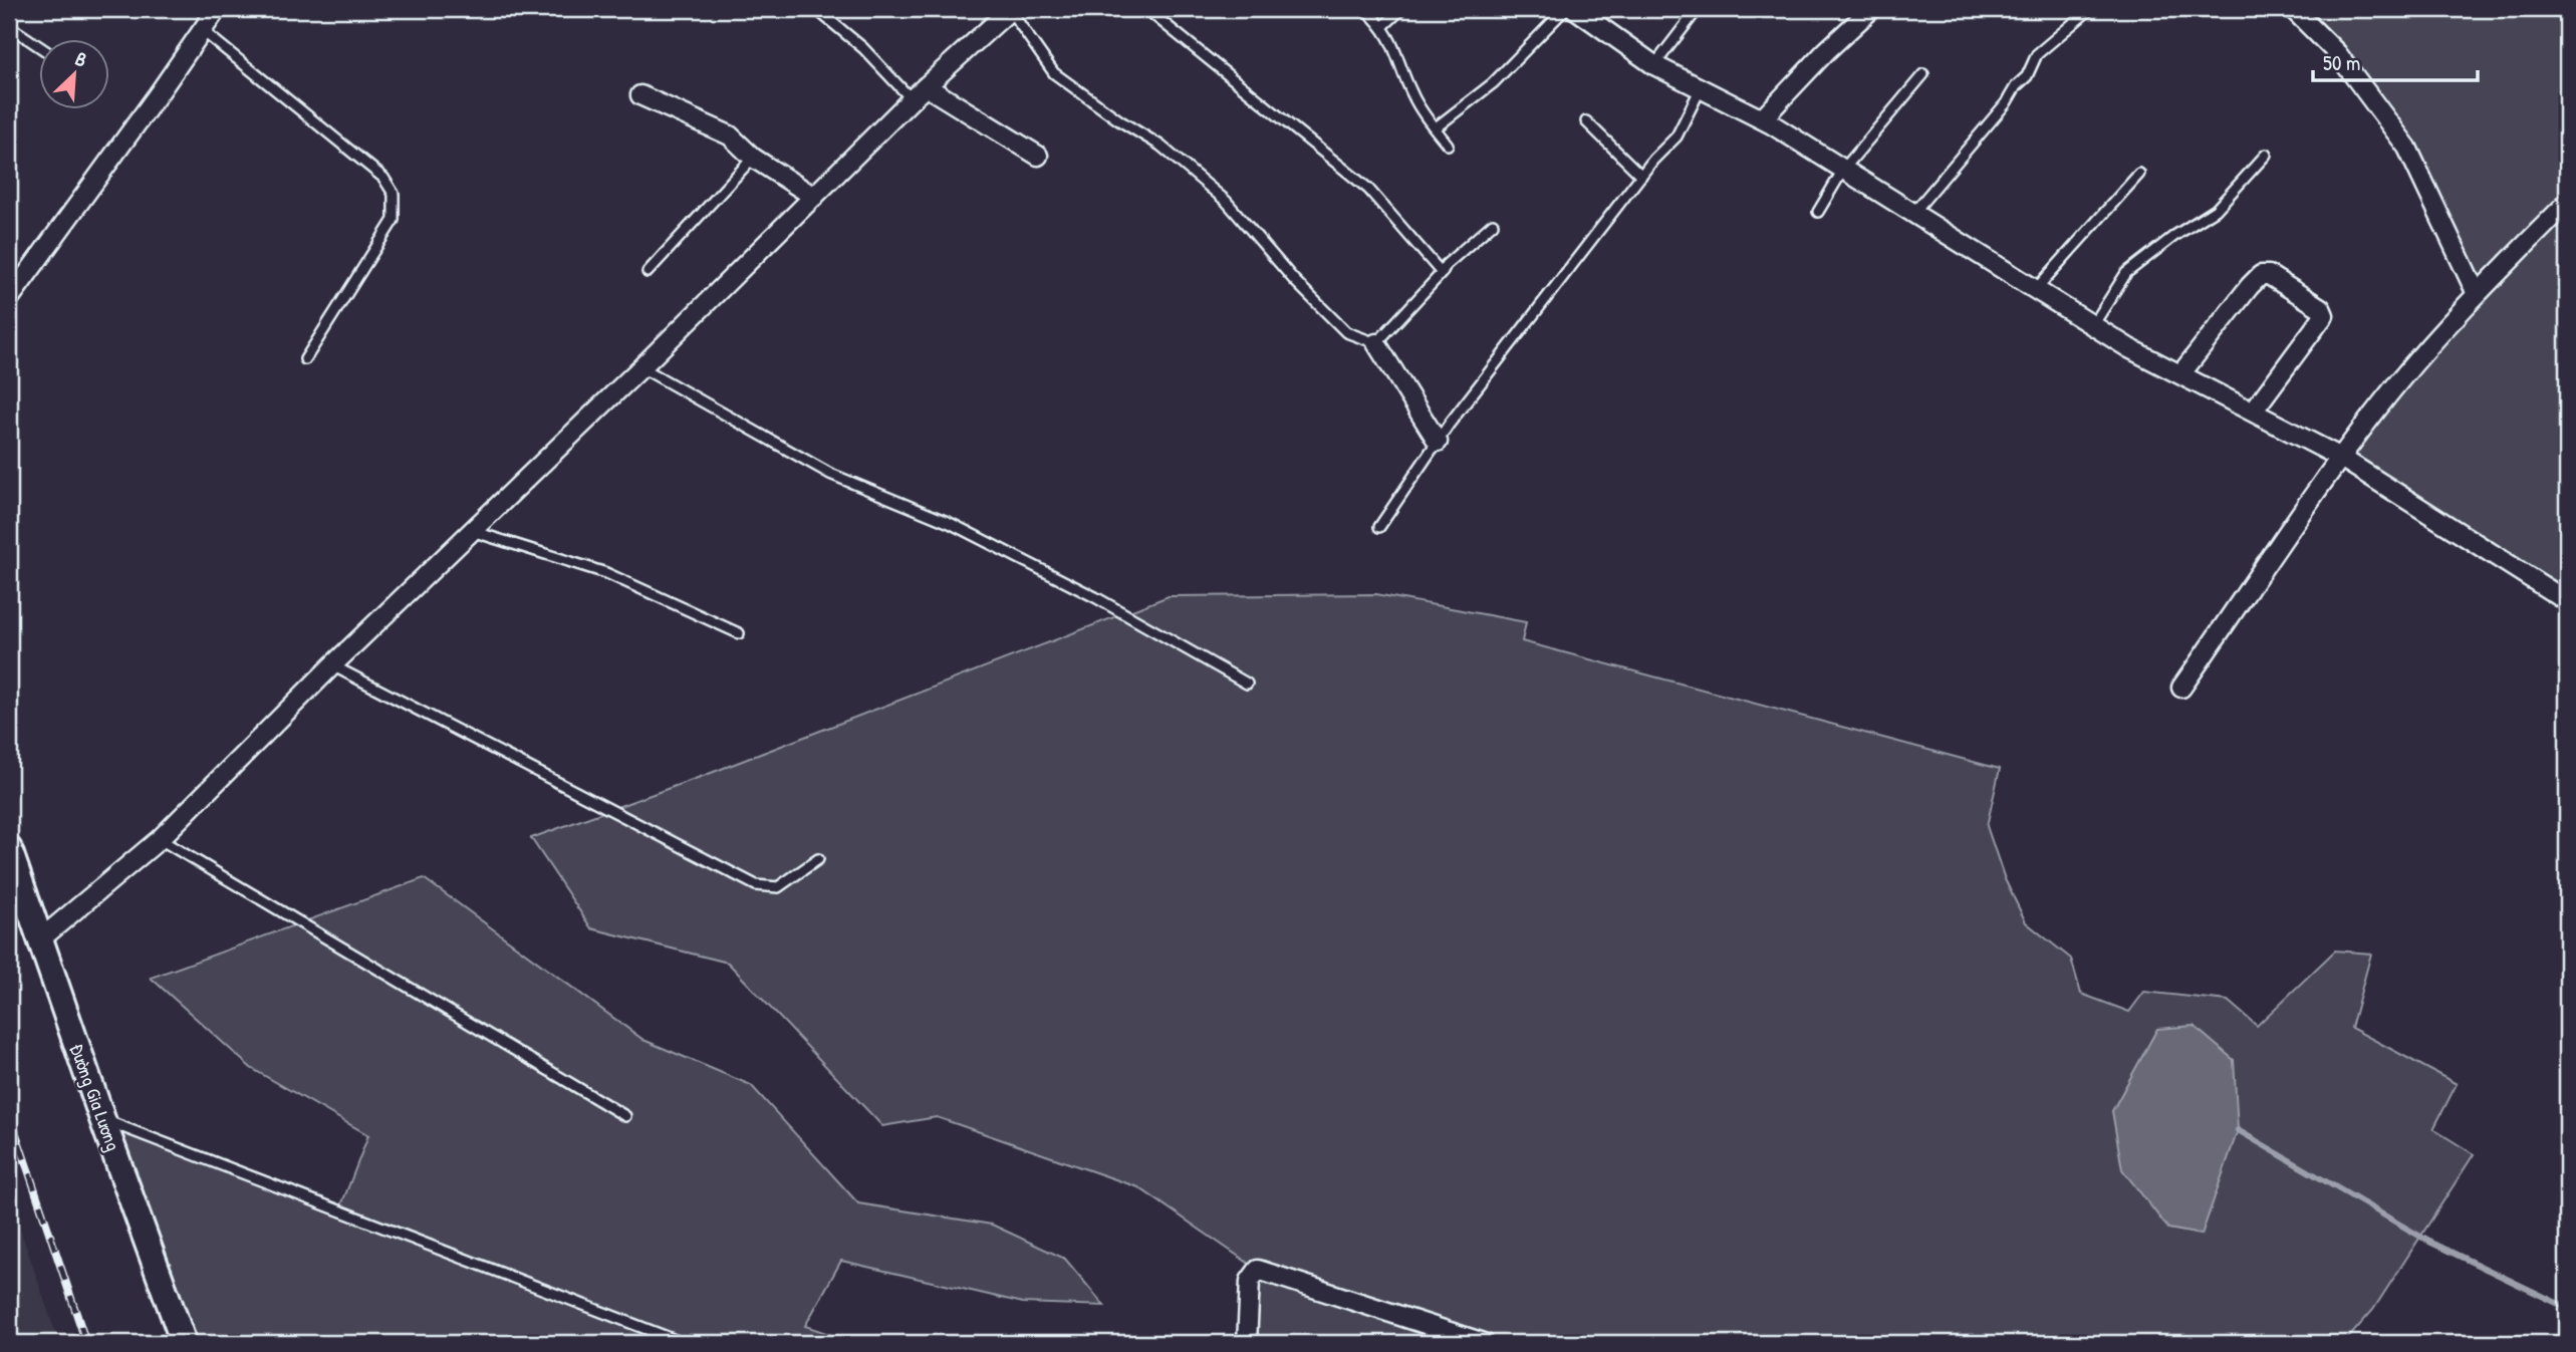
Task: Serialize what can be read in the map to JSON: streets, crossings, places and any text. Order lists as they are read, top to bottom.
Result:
{
  "streets": {
    "street": ["Đường Gia Lương"]
  },
  "scale_bar": "50 m",
  "north": "top right"
}
